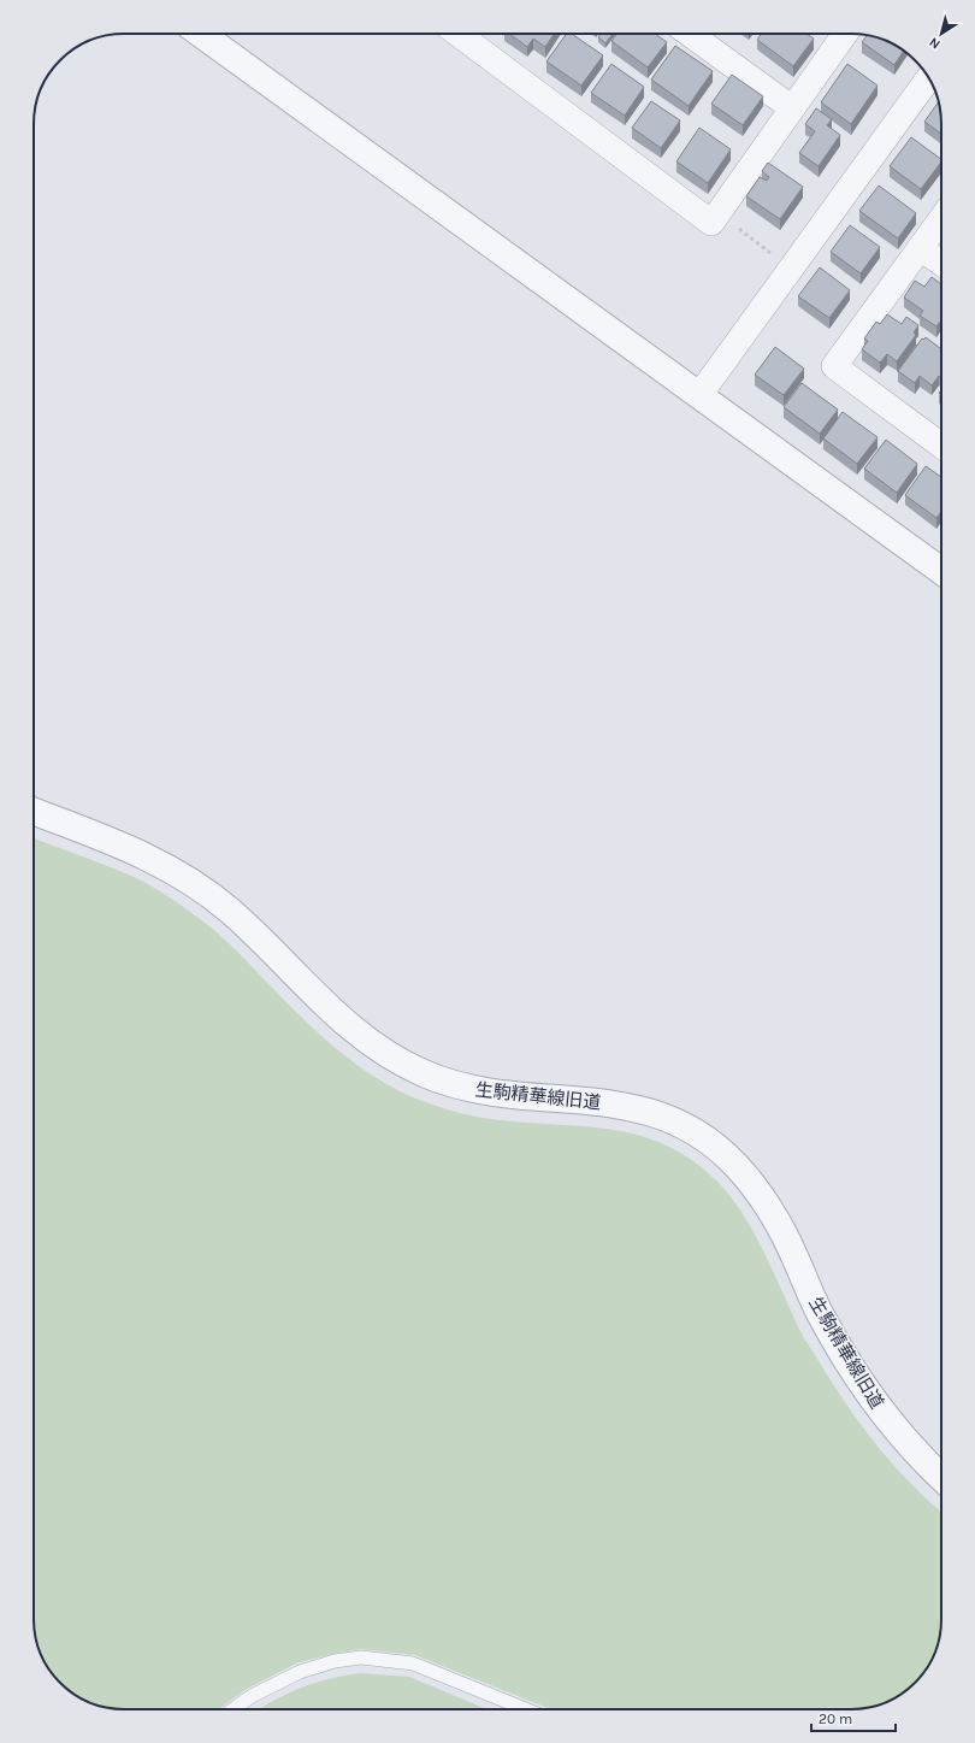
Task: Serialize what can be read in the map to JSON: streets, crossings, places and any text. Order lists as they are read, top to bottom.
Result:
{
  "streets": {
    "street": ["生駒精華線旧道"]
  },
  "scale_bar": "20 m",
  "north": "bottom left"
}
